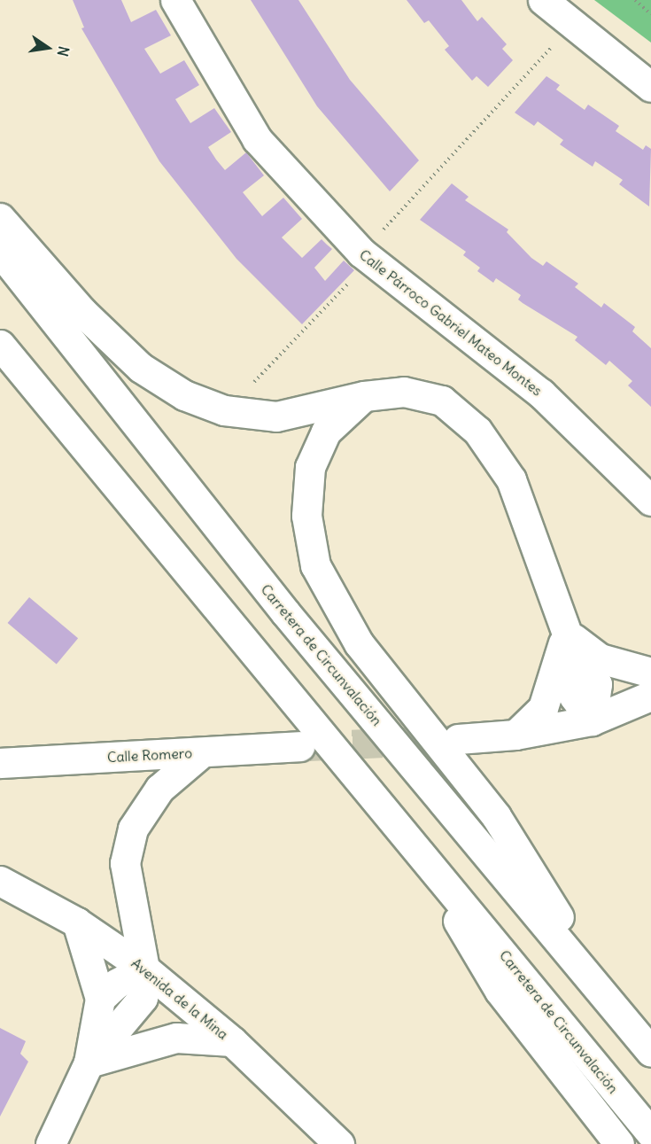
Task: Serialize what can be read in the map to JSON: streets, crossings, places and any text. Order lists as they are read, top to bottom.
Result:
{
  "streets": {
    "main road": [
      "Calle Párroco Gabriel Mateo Montes",
      "Carretera de Circunvalación",
      "Calle Romero",
      "Avenida de la Mina"
    ]
  },
  "north": "right"
}
